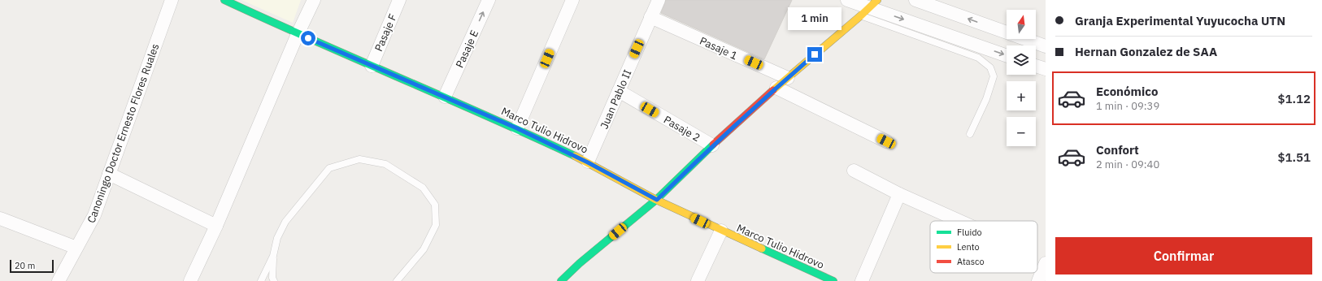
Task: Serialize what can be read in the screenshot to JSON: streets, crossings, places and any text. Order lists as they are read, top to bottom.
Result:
{
  "streets": {
    "street": [
      "Pasaje F",
      "Pasaje 1",
      "Pasaje E",
      "Juan Pablo II",
      "Pasaje 2",
      "Marco Tulio Hidrovo",
      "Canoningo Doctor Ernesto Flores Ruales"
    ]
  },
  "crossings": [
    ["Pasaje F", "Marco Tulio Hidrovo"],
    ["Pasaje 1", "Juan Pablo II"],
    ["Pasaje E", "Marco Tulio Hidrovo"],
    ["Juan Pablo II", "Pasaje 2"],
    ["Juan Pablo II", "Marco Tulio Hidrovo"]
  ],
  "legend": ["Fluido", "Lento", "Atasco"],
  "scale_bar": "20 m",
  "north": "top",
  "page": {
    "banner": ["Granja Experimental Yuyucocha UTN", "Hernan Gonzalez de SAA"],
    "bubble": "1 min",
    "map_buttons": ["+", "−"],
    "list": [
      {
        "name": "Económico",
        "note": "1 min · 09:39",
        "value": "$1.12"
      },
      {
        "name": "Confort",
        "note": "2 min · 09:40",
        "value": "$1.51"
      }
    ],
    "buttons": "Confirmar",
    "scale": "20 m"
  }
}
